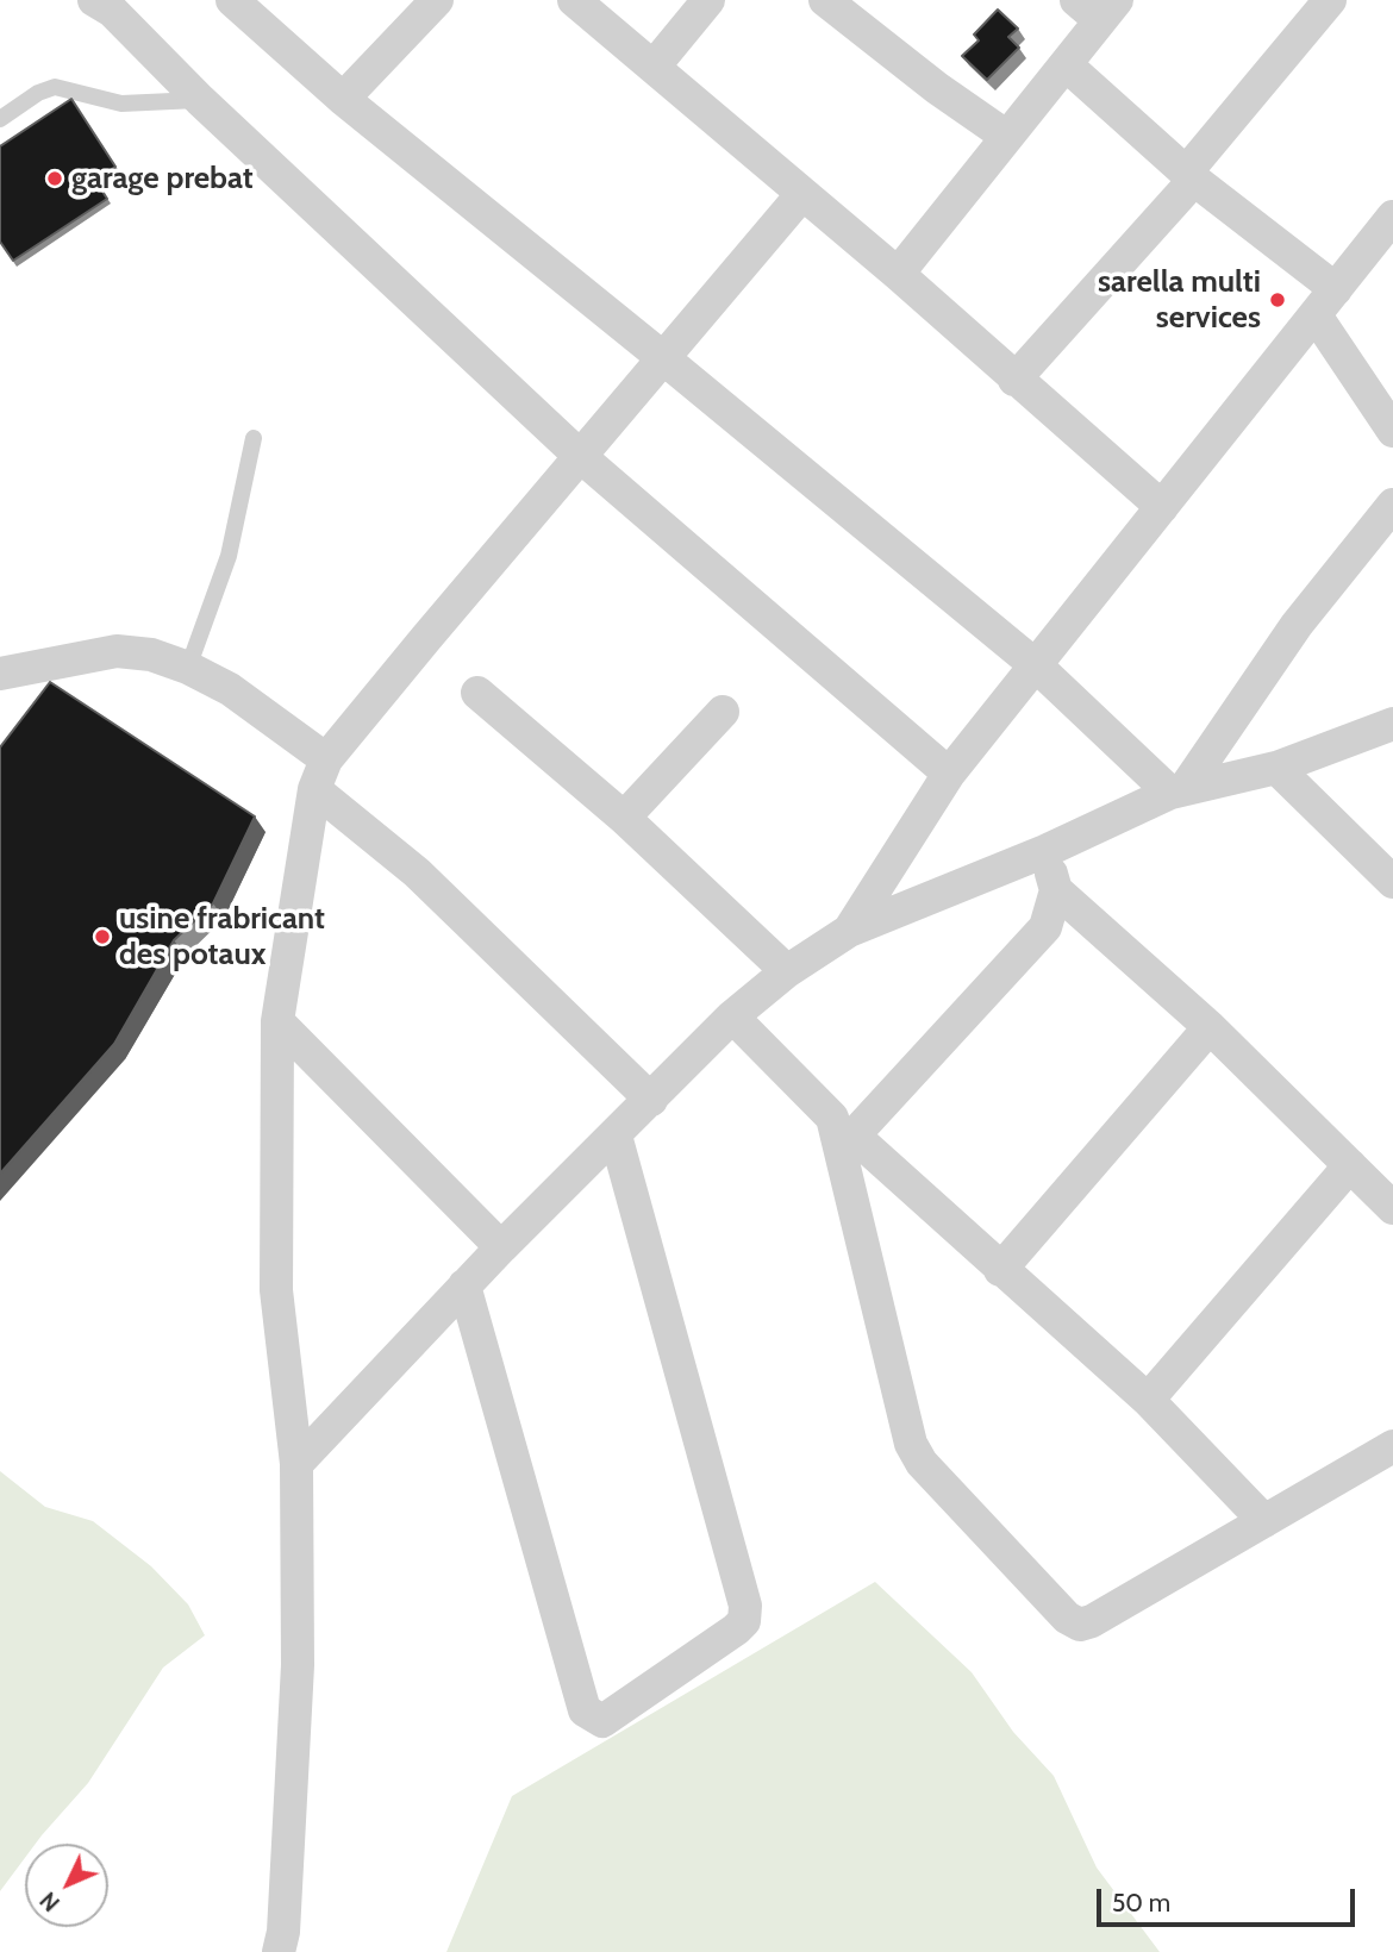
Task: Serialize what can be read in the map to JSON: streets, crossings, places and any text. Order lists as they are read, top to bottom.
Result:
{
  "places": ["garage prebat", "sarella multi services", "usine frabricant des potaux"],
  "scale_bar": "50 m",
  "north": "bottom left"
}
